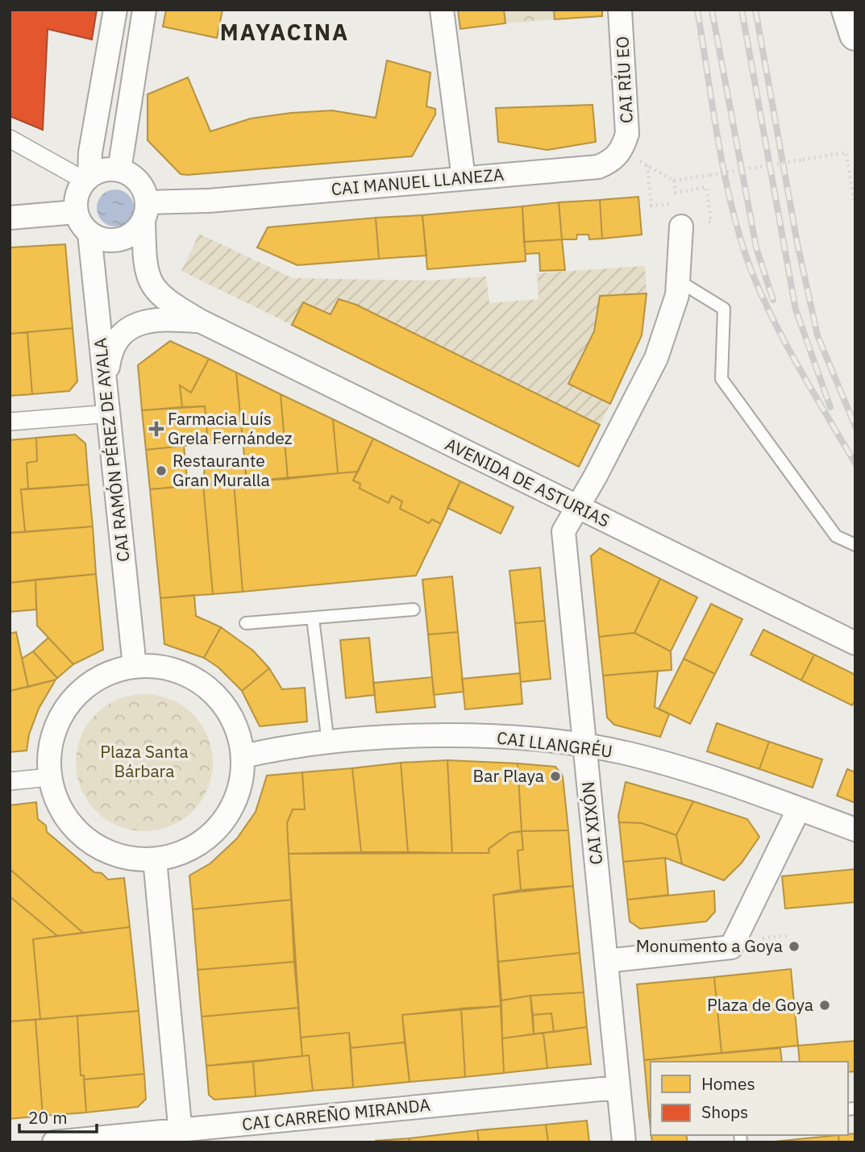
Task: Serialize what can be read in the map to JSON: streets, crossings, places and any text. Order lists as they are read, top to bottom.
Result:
{
  "streets": {
    "street": [
      "CAI RÍU EO",
      "CAI MANUEL LLANEZA",
      "CAI RAMÓN PÉREZ DE AYALA",
      "AVENIDA DE ASTURIAS",
      "CAI LLANGRÉU",
      "CAI XIXÓN",
      "CAI CARREÑO MIRANDA"
    ]
  },
  "crossings": [
    ["CAI RÍU EO", "CAI MANUEL LLANEZA"],
    ["CAI MANUEL LLANEZA", "CAI RAMÓN PÉREZ DE AYALA"],
    ["CAI MANUEL LLANEZA", "AVENIDA DE ASTURIAS"],
    ["CAI RAMÓN PÉREZ DE AYALA", "AVENIDA DE ASTURIAS"],
    ["CAI RAMÓN PÉREZ DE AYALA", "CAI LLANGRÉU"],
    ["AVENIDA DE ASTURIAS", "CAI XIXÓN"],
    ["CAI LLANGRÉU", "CAI XIXÓN"],
    ["CAI XIXÓN", "CAI CARREÑO MIRANDA"]
  ],
  "districts": ["MAYACINA"],
  "parks": ["Plaza Santa Bárbara"],
  "places": {
    "health": ["Farmacia Luís Grela Fernández"],
    "other": [
      "Restaurante Gran Muralla",
      "Bar Playa",
      "Monumento a Goya",
      "Plaza de Goya"
    ]
  },
  "legend": ["Homes", "Shops"],
  "scale_bar": "20 m"
}
